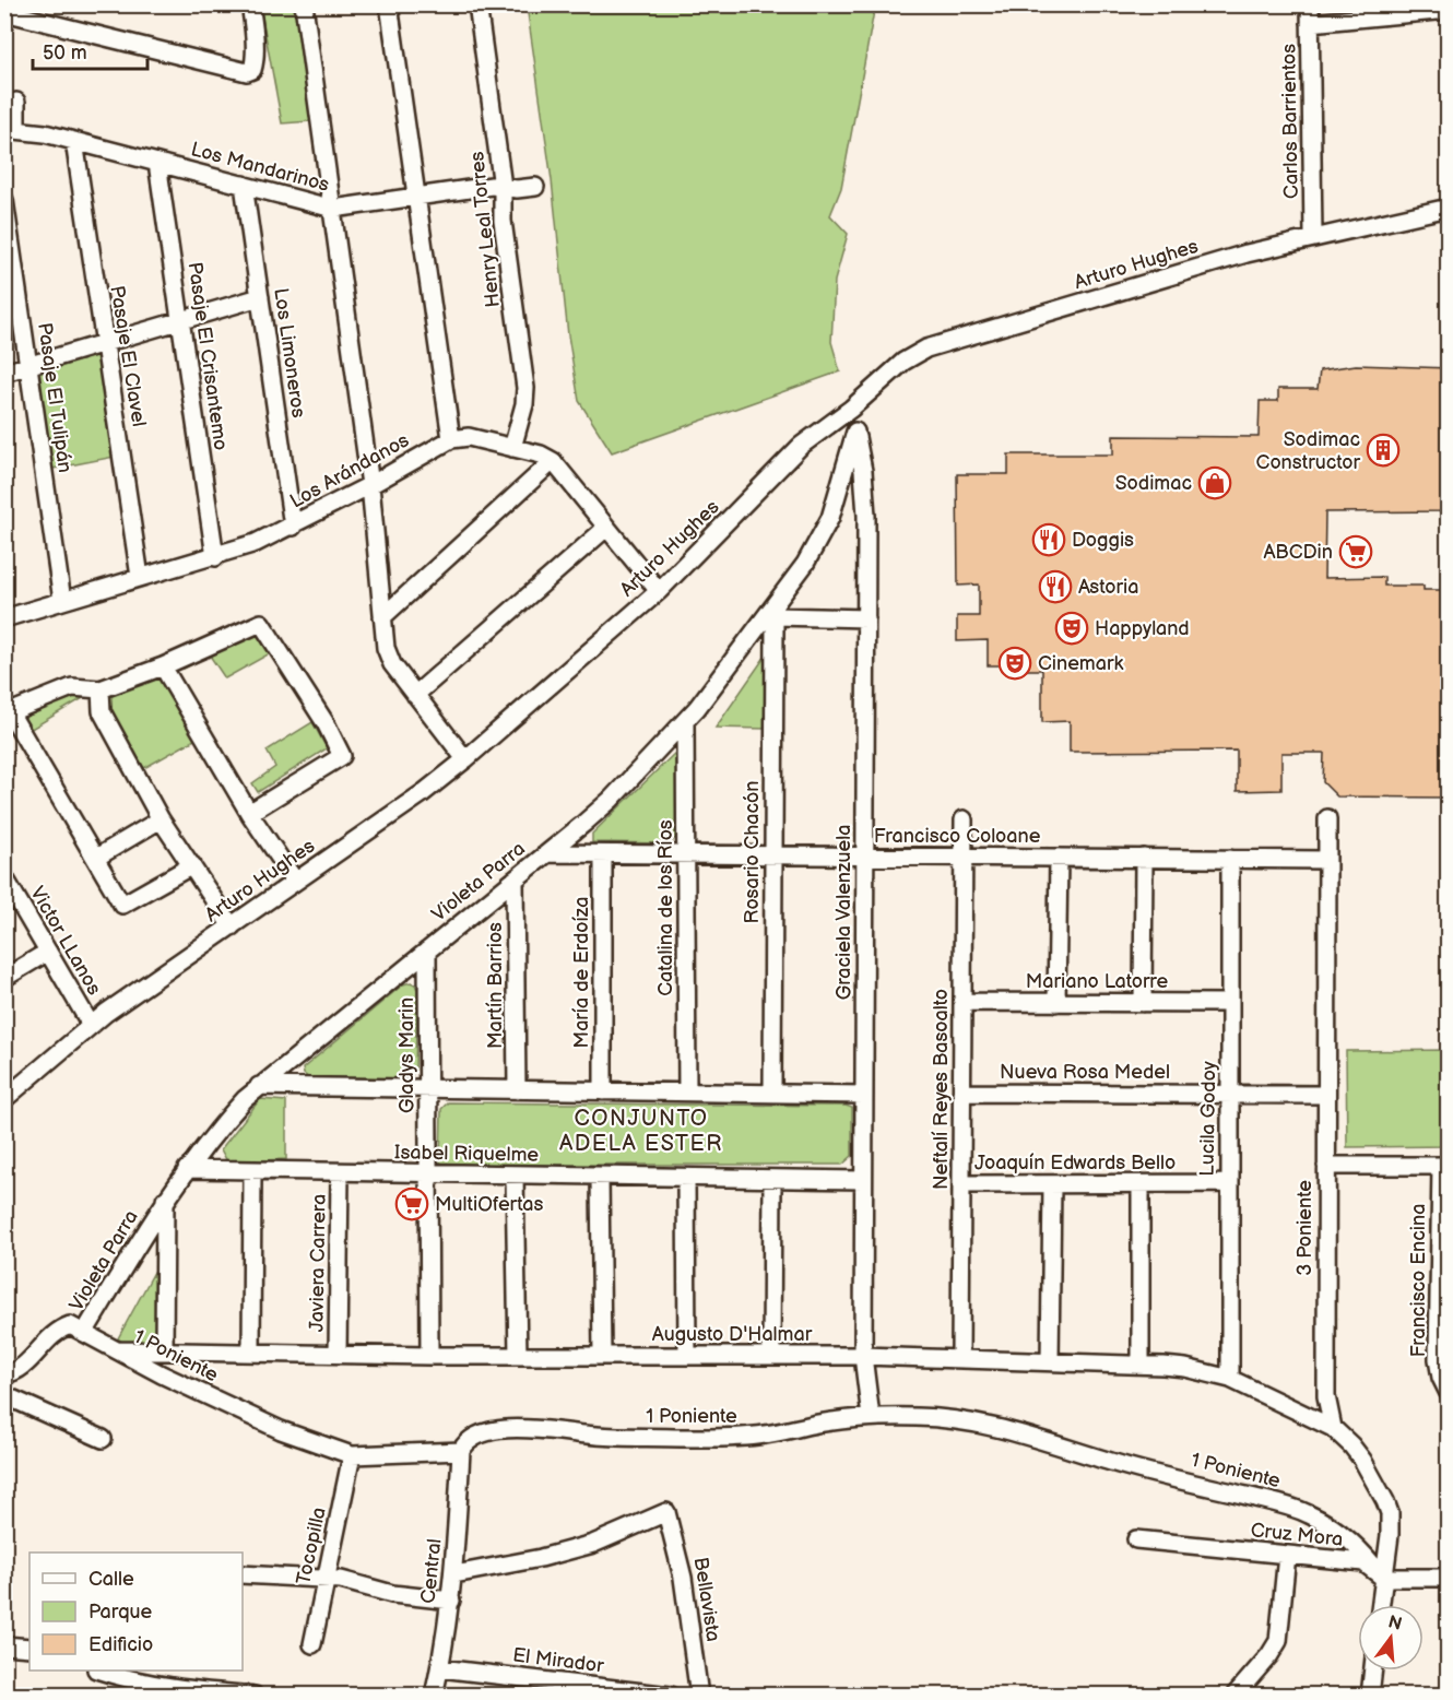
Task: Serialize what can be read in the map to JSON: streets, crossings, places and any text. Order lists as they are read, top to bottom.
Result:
{
  "streets": {
    "street": [
      "Carlos Barrientos",
      "Los Mandarinos",
      "Henry Leal Torres",
      "Arturo Hughes",
      "Los Limoneros",
      "Pasaje El Clavel",
      "Pasaje El Crisantemo",
      "Pasaje El Tulipán",
      "Los Arándanos",
      "Francisco Coloane",
      "Rosario Chacón",
      "Violeta Parra",
      "Catalina de los Ríos",
      "Graciela Valenzuela",
      "Victor LLanos",
      "María de Erdoíza",
      "Mariano Latorre",
      "Martín Barrios",
      "Gladys Marin",
      "Nueva Rosa Medel",
      "Neftalí Reyes Basoalto",
      "Lucila Godoy",
      "Isabel Riquelme",
      "Joaquín Edwards Bello",
      "3 Poniente",
      "Javiera Carrera",
      "Francisco Encina",
      "Augusto D'Halmar",
      "1 Poniente",
      "Cruz Mora",
      "Tocopilla",
      "Central",
      "Bellavista",
      "El Mirador"
    ]
  },
  "crossings": [
    ["Carlos Barrientos", "Arturo Hughes"],
    ["Los Mandarinos", "Henry Leal Torres"],
    ["Los Mandarinos", "Los Limoneros"],
    ["Los Mandarinos", "Pasaje El Clavel"],
    ["Los Mandarinos", "Pasaje El Crisantemo"],
    ["Arturo Hughes", "Graciela Valenzuela"],
    ["Arturo Hughes", "Victor LLanos"],
    ["Los Limoneros", "Los Arándanos"],
    ["Pasaje El Clavel", "Los Arándanos"],
    ["Pasaje El Crisantemo", "Los Arándanos"],
    ["Pasaje El Tulipán", "Los Arándanos"],
    ["Francisco Coloane", "Rosario Chacón"],
    ["Francisco Coloane", "Violeta Parra"],
    ["Francisco Coloane", "Catalina de los Ríos"],
    ["Francisco Coloane", "Graciela Valenzuela"],
    ["Francisco Coloane", "María de Erdoíza"],
    ["Francisco Coloane", "Neftalí Reyes Basoalto"],
    ["Francisco Coloane", "Lucila Godoy"],
    ["Francisco Coloane", "3 Poniente"],
    ["Rosario Chacón", "Violeta Parra"],
    ["Violeta Parra", "Catalina de los Ríos"],
    ["Violeta Parra", "Graciela Valenzuela"],
    ["Violeta Parra", "Martín Barrios"],
    ["Violeta Parra", "Gladys Marin"],
    ["Violeta Parra", "Isabel Riquelme"],
    ["Violeta Parra", "1 Poniente"],
    ["Graciela Valenzuela", "Isabel Riquelme"],
    ["Graciela Valenzuela", "Augusto D'Halmar"],
    ["Graciela Valenzuela", "1 Poniente"],
    ["Mariano Latorre", "Neftalí Reyes Basoalto"],
    ["Mariano Latorre", "Lucila Godoy"],
    ["Gladys Marin", "Isabel Riquelme"],
    ["Gladys Marin", "Augusto D'Halmar"],
    ["Nueva Rosa Medel", "Neftalí Reyes Basoalto"],
    ["Nueva Rosa Medel", "Lucila Godoy"],
    ["Nueva Rosa Medel", "3 Poniente"],
    ["Neftalí Reyes Basoalto", "Joaquín Edwards Bello"],
    ["Neftalí Reyes Basoalto", "Augusto D'Halmar"],
    ["Lucila Godoy", "Joaquín Edwards Bello"],
    ["Lucila Godoy", "Augusto D'Halmar"],
    ["Isabel Riquelme", "Javiera Carrera"],
    ["3 Poniente", "Augusto D'Halmar"],
    ["Javiera Carrera", "Augusto D'Halmar"],
    ["Augusto D'Halmar", "1 Poniente"],
    ["1 Poniente", "Cruz Mora"],
    ["1 Poniente", "Tocopilla"],
    ["1 Poniente", "Central"],
    ["Central", "Bellavista"],
    ["Central", "El Mirador"]
  ],
  "districts": ["CONJUNTO ADELA ESTER"],
  "places": {
    "building": ["Sodimac Constructor"],
    "shop": ["Sodimac"],
    "restaurant": ["Doggis", "Astoria"],
    "supermarket": ["ABCDin", "MultiOfertas"],
    "theatre": ["Happyland", "Cinemark"]
  },
  "legend": ["Calle", "Parque", "Edificio"],
  "scale_bar": "50 m",
  "north": "top"
}
